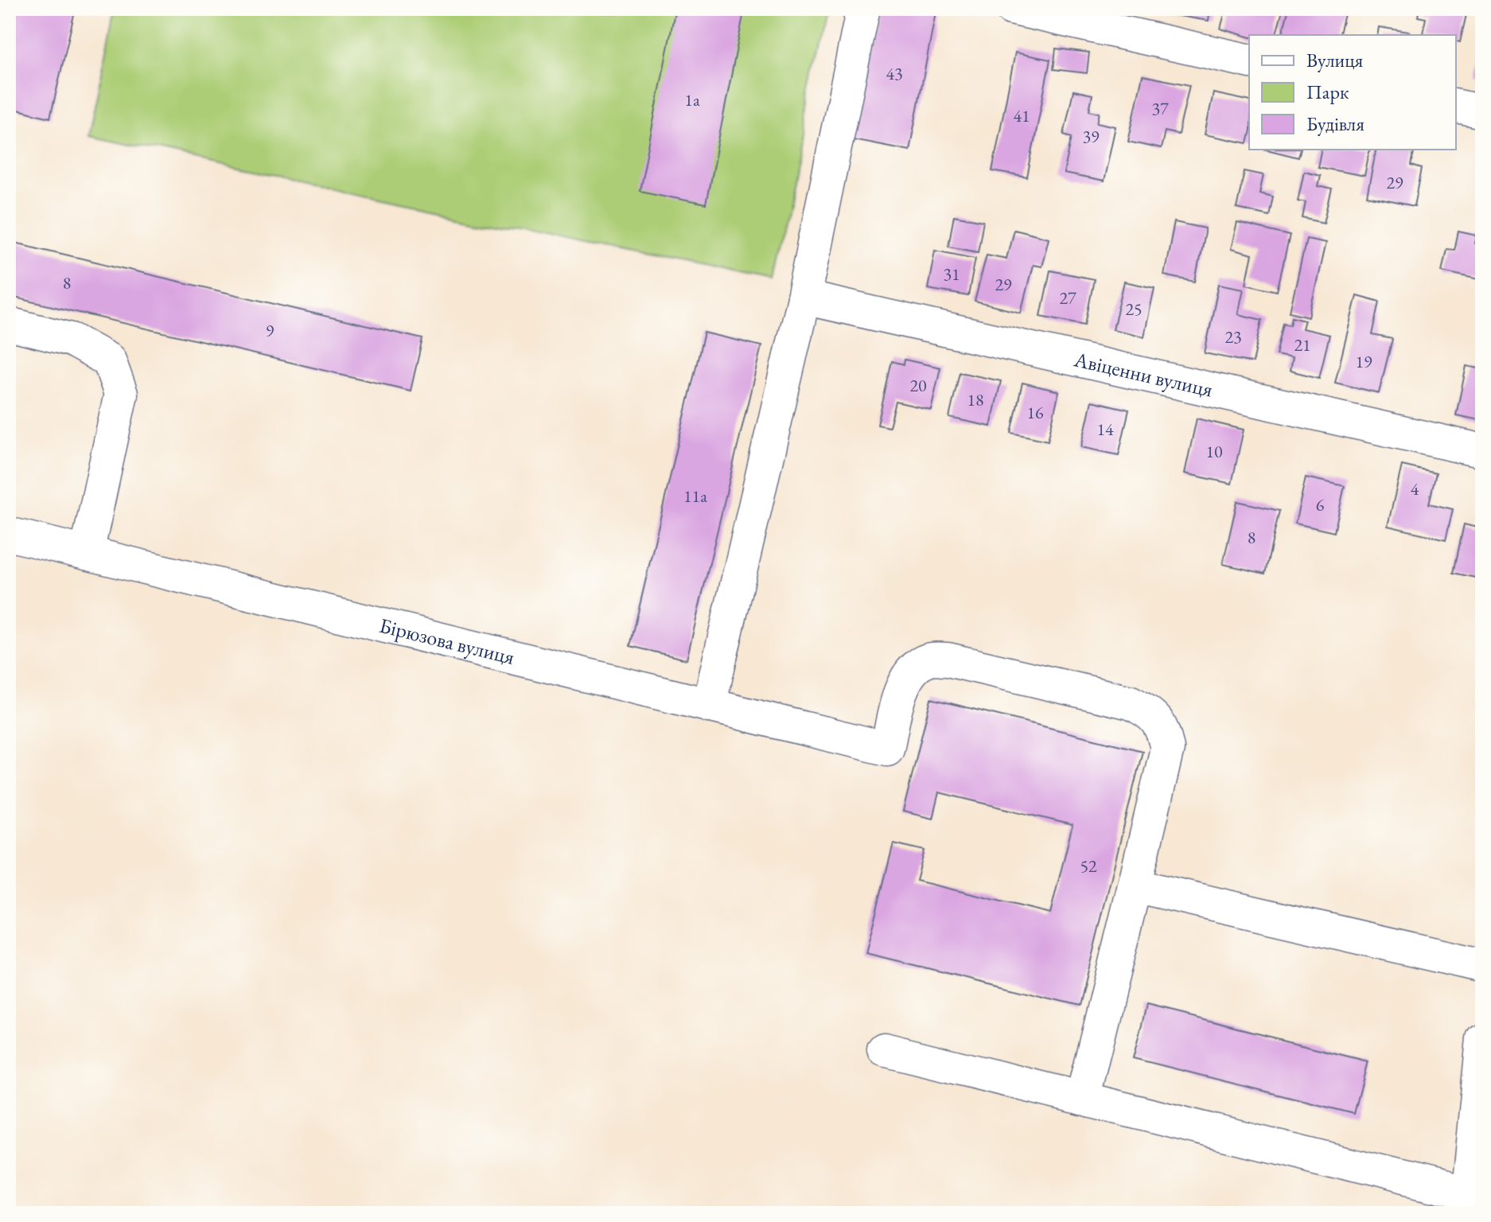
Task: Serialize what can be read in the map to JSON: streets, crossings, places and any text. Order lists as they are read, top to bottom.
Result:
{
  "streets": {
    "street": ["Авіценни вулиця", "Бірюзова вулиця"]
  },
  "house_numbers": [
    "43",
    "1a",
    "37",
    "41",
    "39",
    "29",
    "31",
    "8",
    "29",
    "27",
    "25",
    "9",
    "23",
    "21",
    "19",
    "20",
    "18",
    "16",
    "14",
    "10",
    "4",
    "11а",
    "6",
    "8",
    "52"
  ],
  "legend": ["Вулиця", "Парк", "Будівля"]
}
